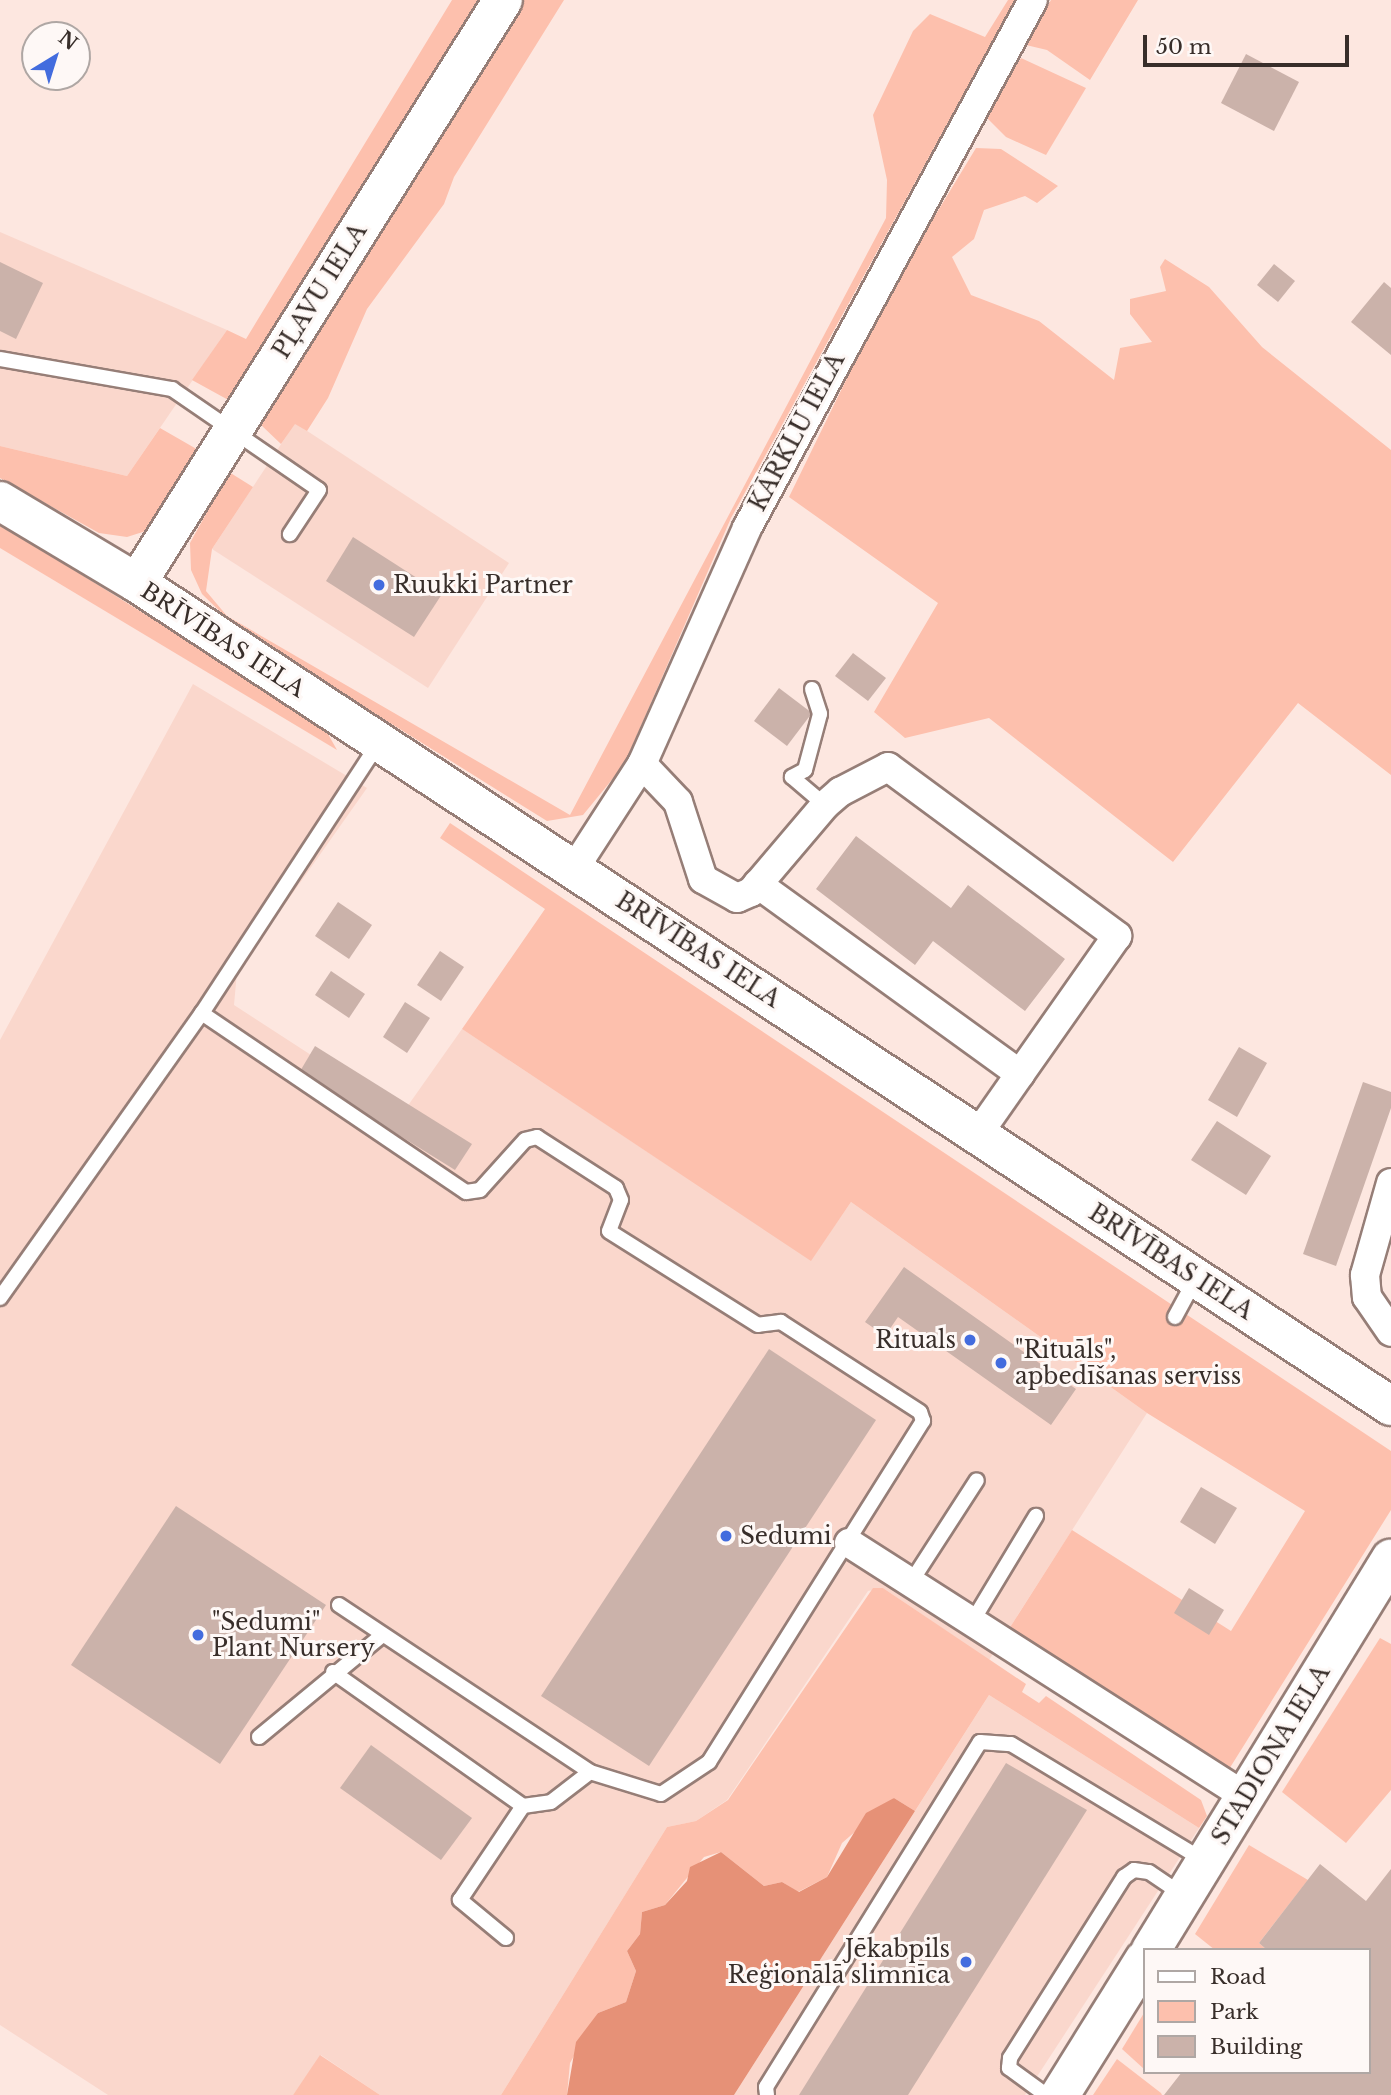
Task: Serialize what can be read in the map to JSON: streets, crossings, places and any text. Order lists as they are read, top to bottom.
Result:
{
  "streets": {
    "main road": ["PĻAVU IELA", "BRĪVĪBAS IELA", "STADIONA IELA"],
    "street": ["KĀRKLU IELA"]
  },
  "crossings": [
    ["PĻAVU IELA", "BRĪVĪBAS IELA"],
    ["KĀRKLU IELA", "BRĪVĪBAS IELA"]
  ],
  "places": [
    "Ruukki Partner",
    "Rituals",
    "\"Rituāls\", apbedīšanas serviss",
    "Sedumi",
    "\"Sedumi\" Plant Nursery",
    "Jēkabpils Reģionālā slimnīca"
  ],
  "legend": ["Road", "Park", "Building"],
  "scale_bar": "50 m",
  "north": "top right"
}
